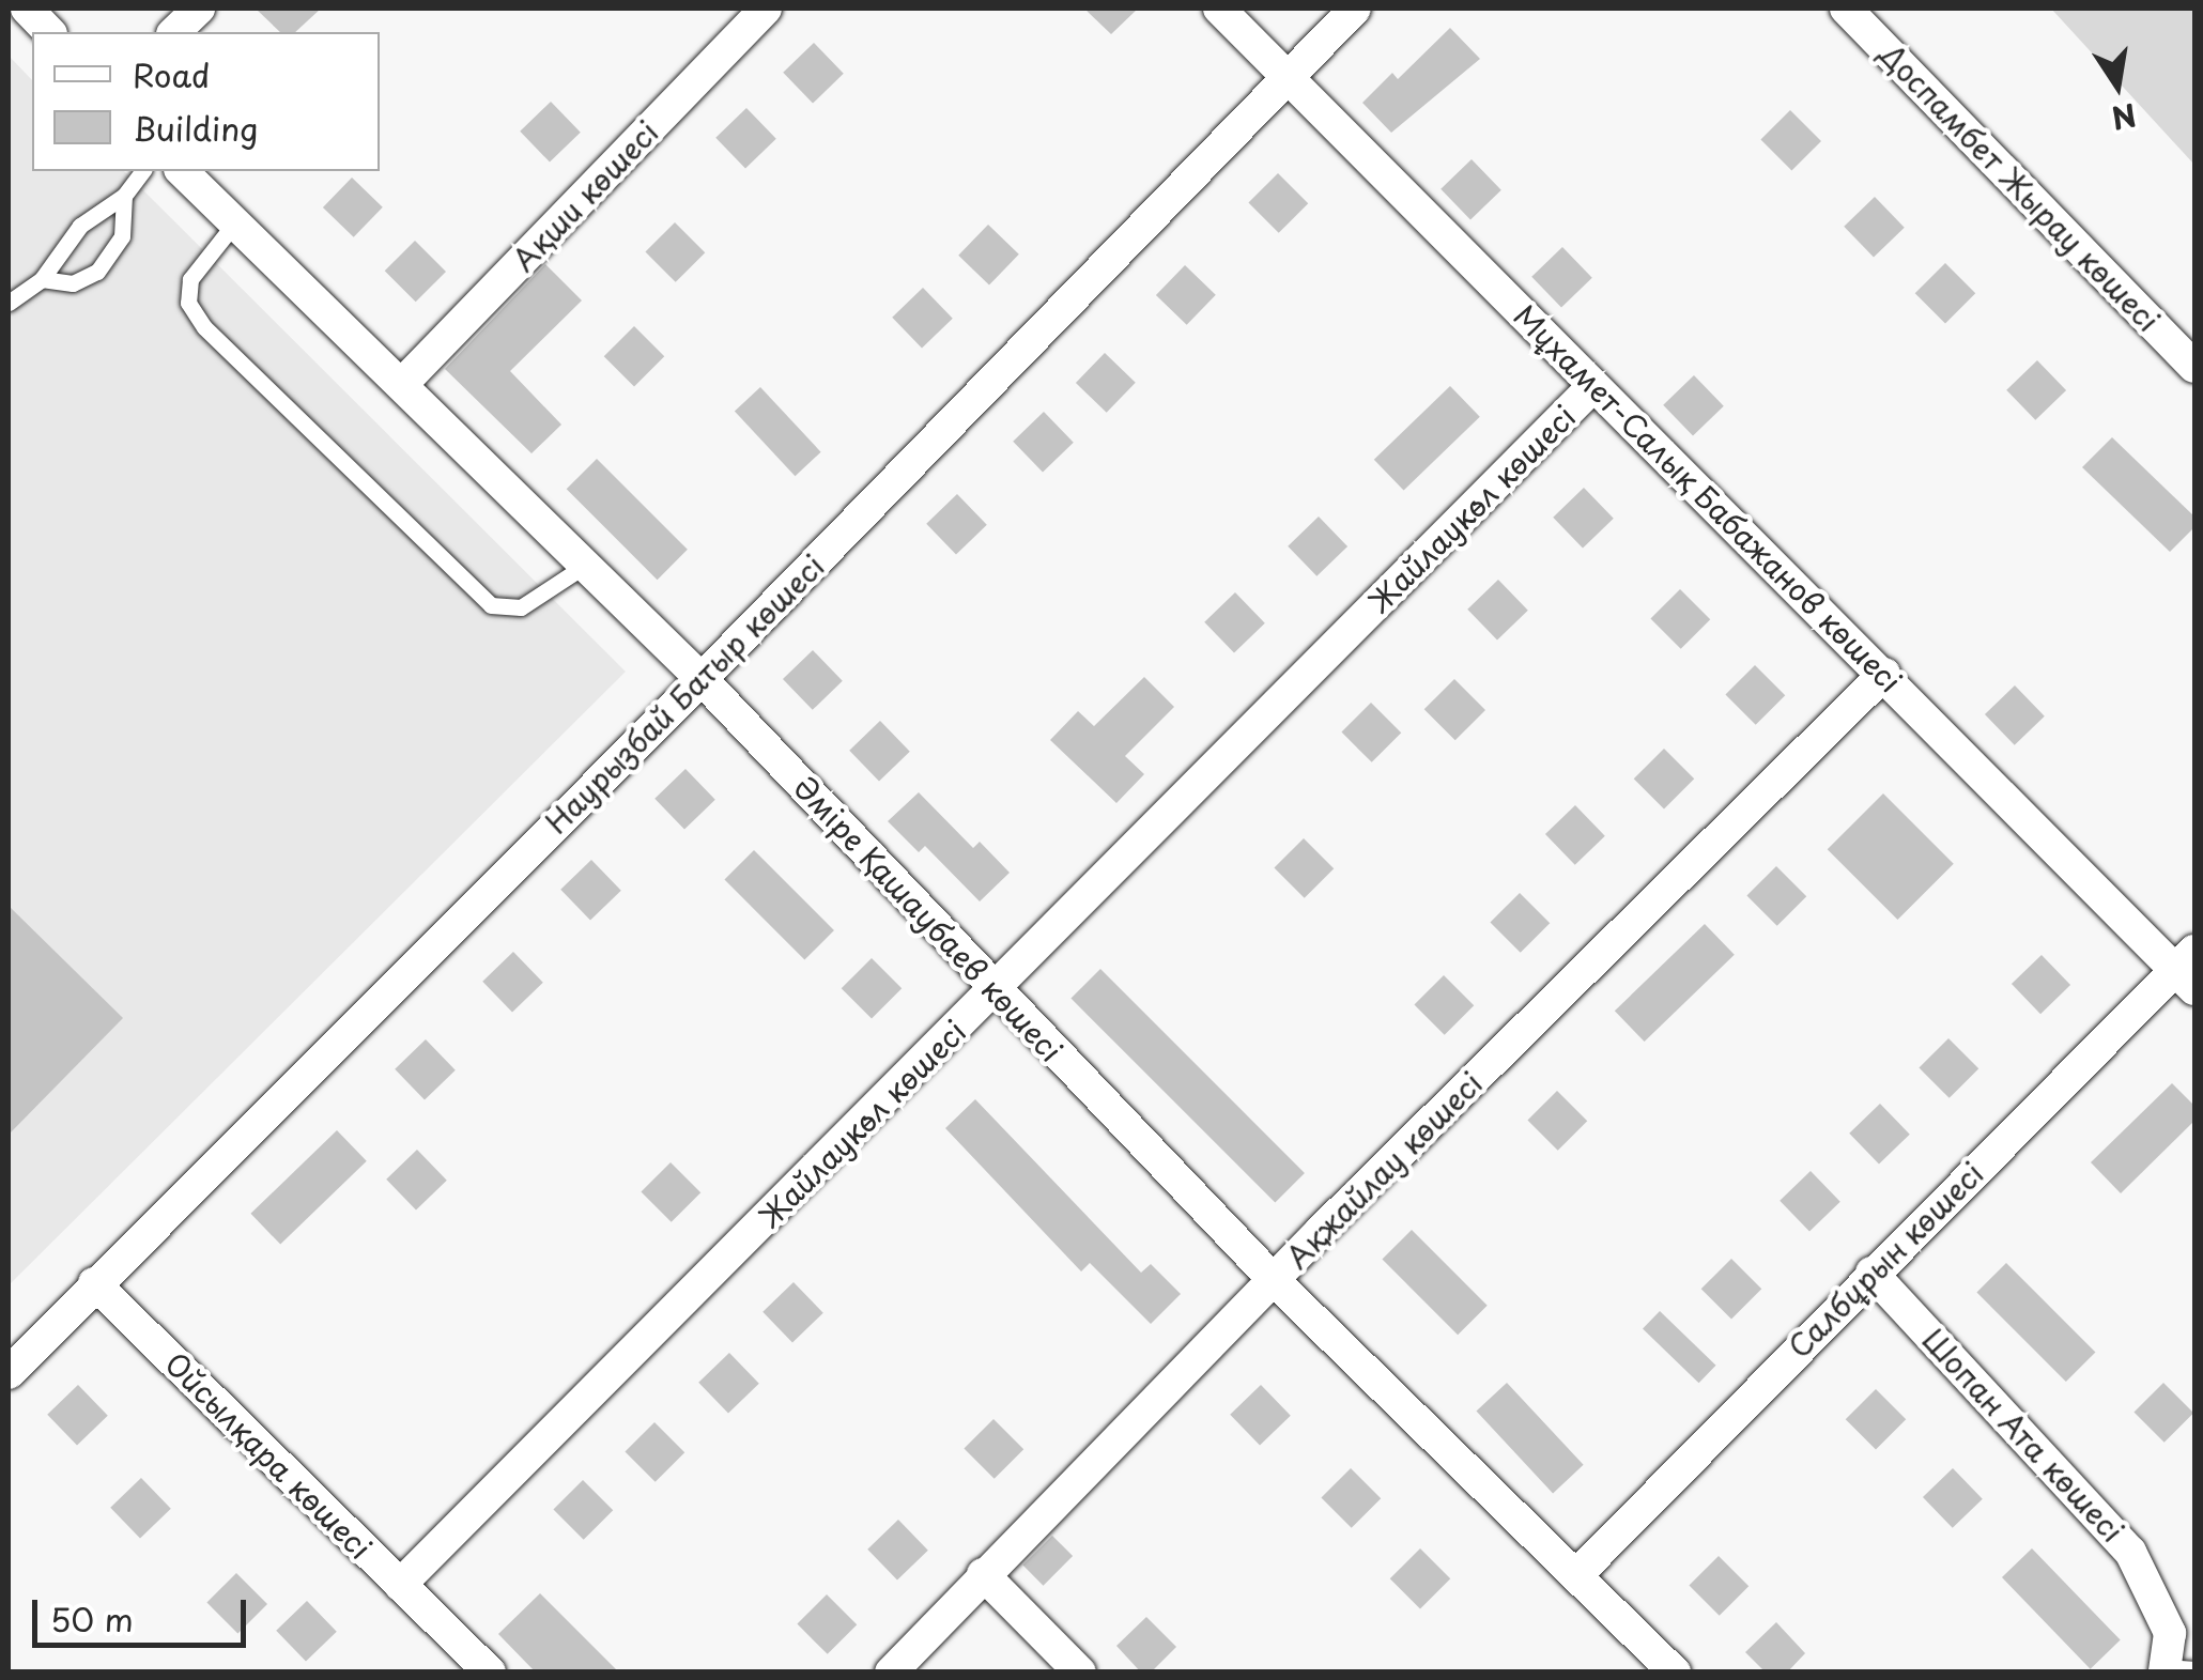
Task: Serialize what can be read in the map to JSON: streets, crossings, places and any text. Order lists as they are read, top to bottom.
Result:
{
  "streets": {
    "street": [
      "Доспамбет Жырау көшесі",
      "Ақши көшесі",
      "Мұхамет-Салық Бабажанов көшесі",
      "Жайлаукөл көшесі",
      "Наурызбай Батыр көшесі",
      "Әміре Қашаубаев көшесі",
      "Ақжайлау көшесі",
      "Салбұрын көшесі",
      "Шопан Ата көшесі",
      "Ойсылқара көшесі"
    ]
  },
  "crossings": [
    ["Ақши көшесі", "Әміре Қашаубаев көшесі"],
    ["Мұхамет-Салық Бабажанов көшесі", "Жайлаукөл көшесі"],
    ["Мұхамет-Салық Бабажанов көшесі", "Наурызбай Батыр көшесі"],
    ["Мұхамет-Салық Бабажанов көшесі", "Ақжайлау көшесі"],
    ["Мұхамет-Салық Бабажанов көшесі", "Салбұрын көшесі"],
    ["Жайлаукөл көшесі", "Әміре Қашаубаев көшесі"],
    ["Жайлаукөл көшесі", "Ойсылқара көшесі"],
    ["Наурызбай Батыр көшесі", "Әміре Қашаубаев көшесі"],
    ["Наурызбай Батыр көшесі", "Ойсылқара көшесі"],
    ["Әміре Қашаубаев көшесі", "Ақжайлау көшесі"],
    ["Әміре Қашаубаев көшесі", "Салбұрын көшесі"],
    ["Салбұрын көшесі", "Шопан Ата көшесі"]
  ],
  "legend": ["Road", "Building"],
  "scale_bar": "50 m",
  "north": "bottom"
}
